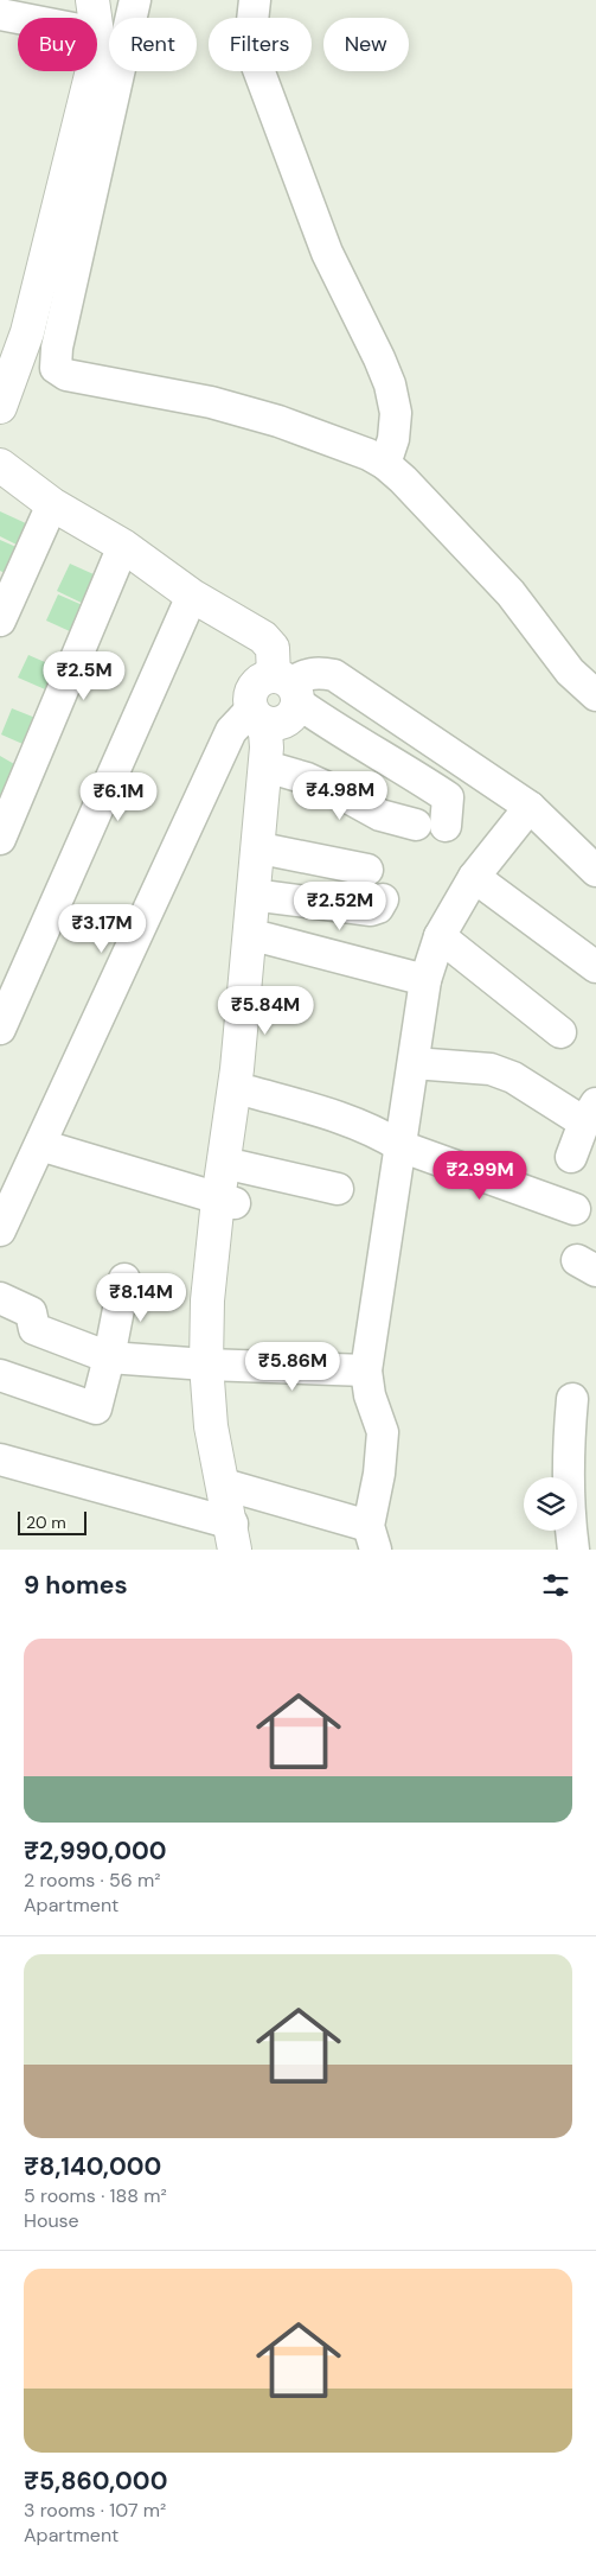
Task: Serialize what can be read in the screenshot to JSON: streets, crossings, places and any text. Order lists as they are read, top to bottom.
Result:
{
  "scale_bar": "20 m",
  "page": {
    "chip": [
      "Buy",
      "Rent",
      "Filters",
      "New"
    ],
    "price": [
      "₹2.5M",
      "₹4.98M",
      "₹6.1M",
      "₹2.52M",
      "₹3.17M",
      "₹5.84M",
      "₹2.99M",
      "₹8.14M",
      "₹5.86M"
    ],
    "scale": "20 m",
    "heading": "9 homes",
    "list": [
      {
        "name": "₹2,990,000",
        "note": "2 rooms · 56 m² · Apartment"
      },
      {
        "name": "₹8,140,000",
        "note": "5 rooms · 188 m² · House"
      },
      {
        "name": "₹5,860,000",
        "note": "3 rooms · 107 m² · Apartment"
      }
    ]
  }
}
